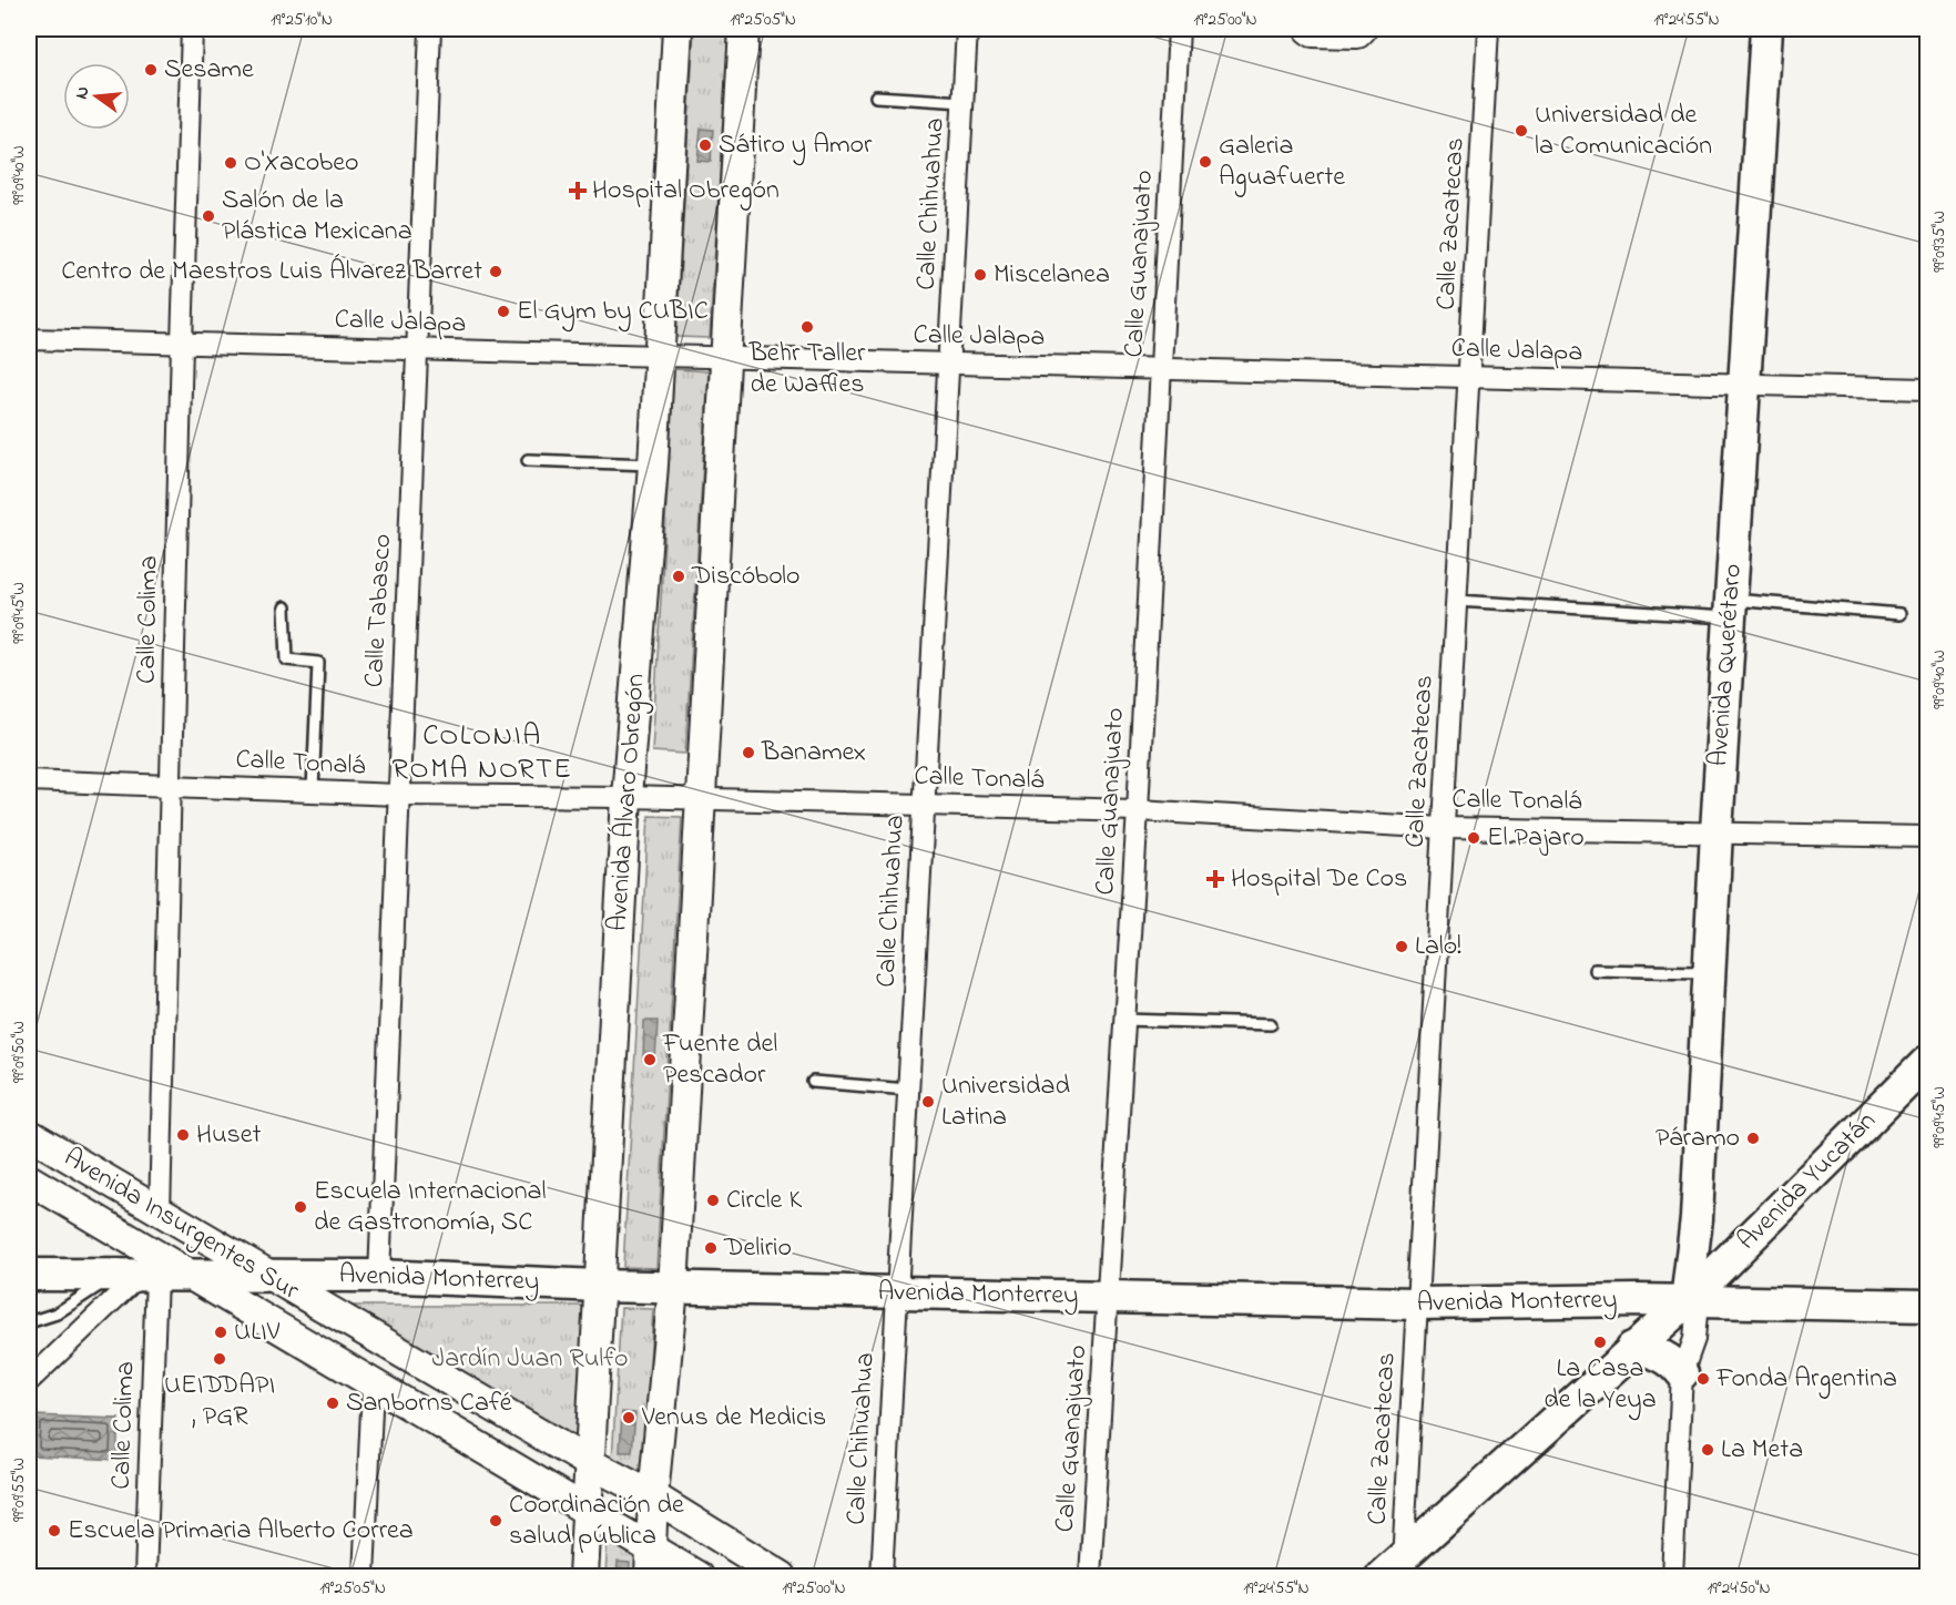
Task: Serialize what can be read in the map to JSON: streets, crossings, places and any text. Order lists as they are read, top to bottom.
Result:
{
  "streets": {
    "main road": [
      "Avenida Querétaro",
      "Avenida Álvaro Obregón",
      "Avenida Yucatán",
      "Avenida Insurgentes Sur",
      "Avenida Monterrey"
    ],
    "street": [
      "Calle Chihuahua",
      "Calle Zacatecas",
      "Calle Guanajuato",
      "Calle Jalapa",
      "Calle Tabasco",
      "Calle Colima",
      "Calle Tonalá"
    ]
  },
  "crossings": [
    ["Calle Chihuahua", "Calle Jalapa"],
    ["Calle Chihuahua", "Calle Tonalá"],
    ["Calle Chihuahua", "Avenida Monterrey"],
    ["Calle Zacatecas", "Calle Jalapa"],
    ["Calle Zacatecas", "Calle Tonalá"],
    ["Calle Zacatecas", "Avenida Monterrey"],
    ["Calle Guanajuato", "Calle Jalapa"],
    ["Calle Guanajuato", "Calle Tonalá"],
    ["Calle Guanajuato", "Avenida Monterrey"],
    ["Calle Jalapa", "Calle Tabasco"],
    ["Calle Jalapa", "Calle Colima"],
    ["Calle Jalapa", "Avenida Querétaro"],
    ["Calle Jalapa", "Avenida Álvaro Obregón"],
    ["Calle Tabasco", "Calle Tonalá"],
    ["Calle Tabasco", "Avenida Monterrey"],
    ["Calle Colima", "Calle Tonalá"],
    ["Calle Colima", "Avenida Insurgentes Sur"],
    ["Calle Colima", "Avenida Monterrey"],
    ["Avenida Querétaro", "Calle Tonalá"],
    ["Avenida Querétaro", "Avenida Yucatán"],
    ["Avenida Querétaro", "Avenida Monterrey"],
    ["Calle Tonalá", "Avenida Álvaro Obregón"],
    ["Avenida Álvaro Obregón", "Avenida Insurgentes Sur"],
    ["Avenida Álvaro Obregón", "Avenida Monterrey"],
    ["Avenida Yucatán", "Avenida Monterrey"],
    ["Avenida Insurgentes Sur", "Avenida Monterrey"]
  ],
  "districts": ["COLONIA ROMA NORTE"],
  "parks": ["Jardín Juan Rulfo"],
  "places": {
    "other": [
      "Sesame",
      "Universidad de la Comunicación",
      "Sátiro y Amor",
      "Galeria Aguafuerte",
      "O'Xacobeo",
      "Salón de la Plástica Mexicana",
      "Centro de Maestros Luis Álvarez Barret",
      "Miscelanea",
      "El Gym by CUBIC",
      "Behr Taller de Waffles",
      "Discóbolo",
      "Banamex",
      "El Pajaro",
      "Lalo!",
      "Fuente del Pescador",
      "Universidad Latina",
      "Huset",
      "Páramo",
      "Circle K",
      "Escuela Internacional de Gastronomía, SC",
      "Delirio",
      "ULIV",
      "La Casa de la Yeya",
      "UEIDDAPI , PGR",
      "Fonda Argentina",
      "Sanborns Café",
      "Venus de Medicis",
      "La Meta",
      "Coordinación de salud pública",
      "Escuela Primaria Alberto Correa"
    ],
    "health": ["Hospital Obregón", "Hospital De Cos"]
  },
  "north": "left",
  "coordinates": [
    "19°25'10\"N",
    "19°25'05\"N",
    "19°25'00\"N",
    "19°24'55\"N",
    "99°09'40\"W",
    "99°09'35\"W",
    "99°09'45\"W",
    "99°09'50\"W",
    "99°09'55\"W",
    "19°24'50\"N"
  ]
}
